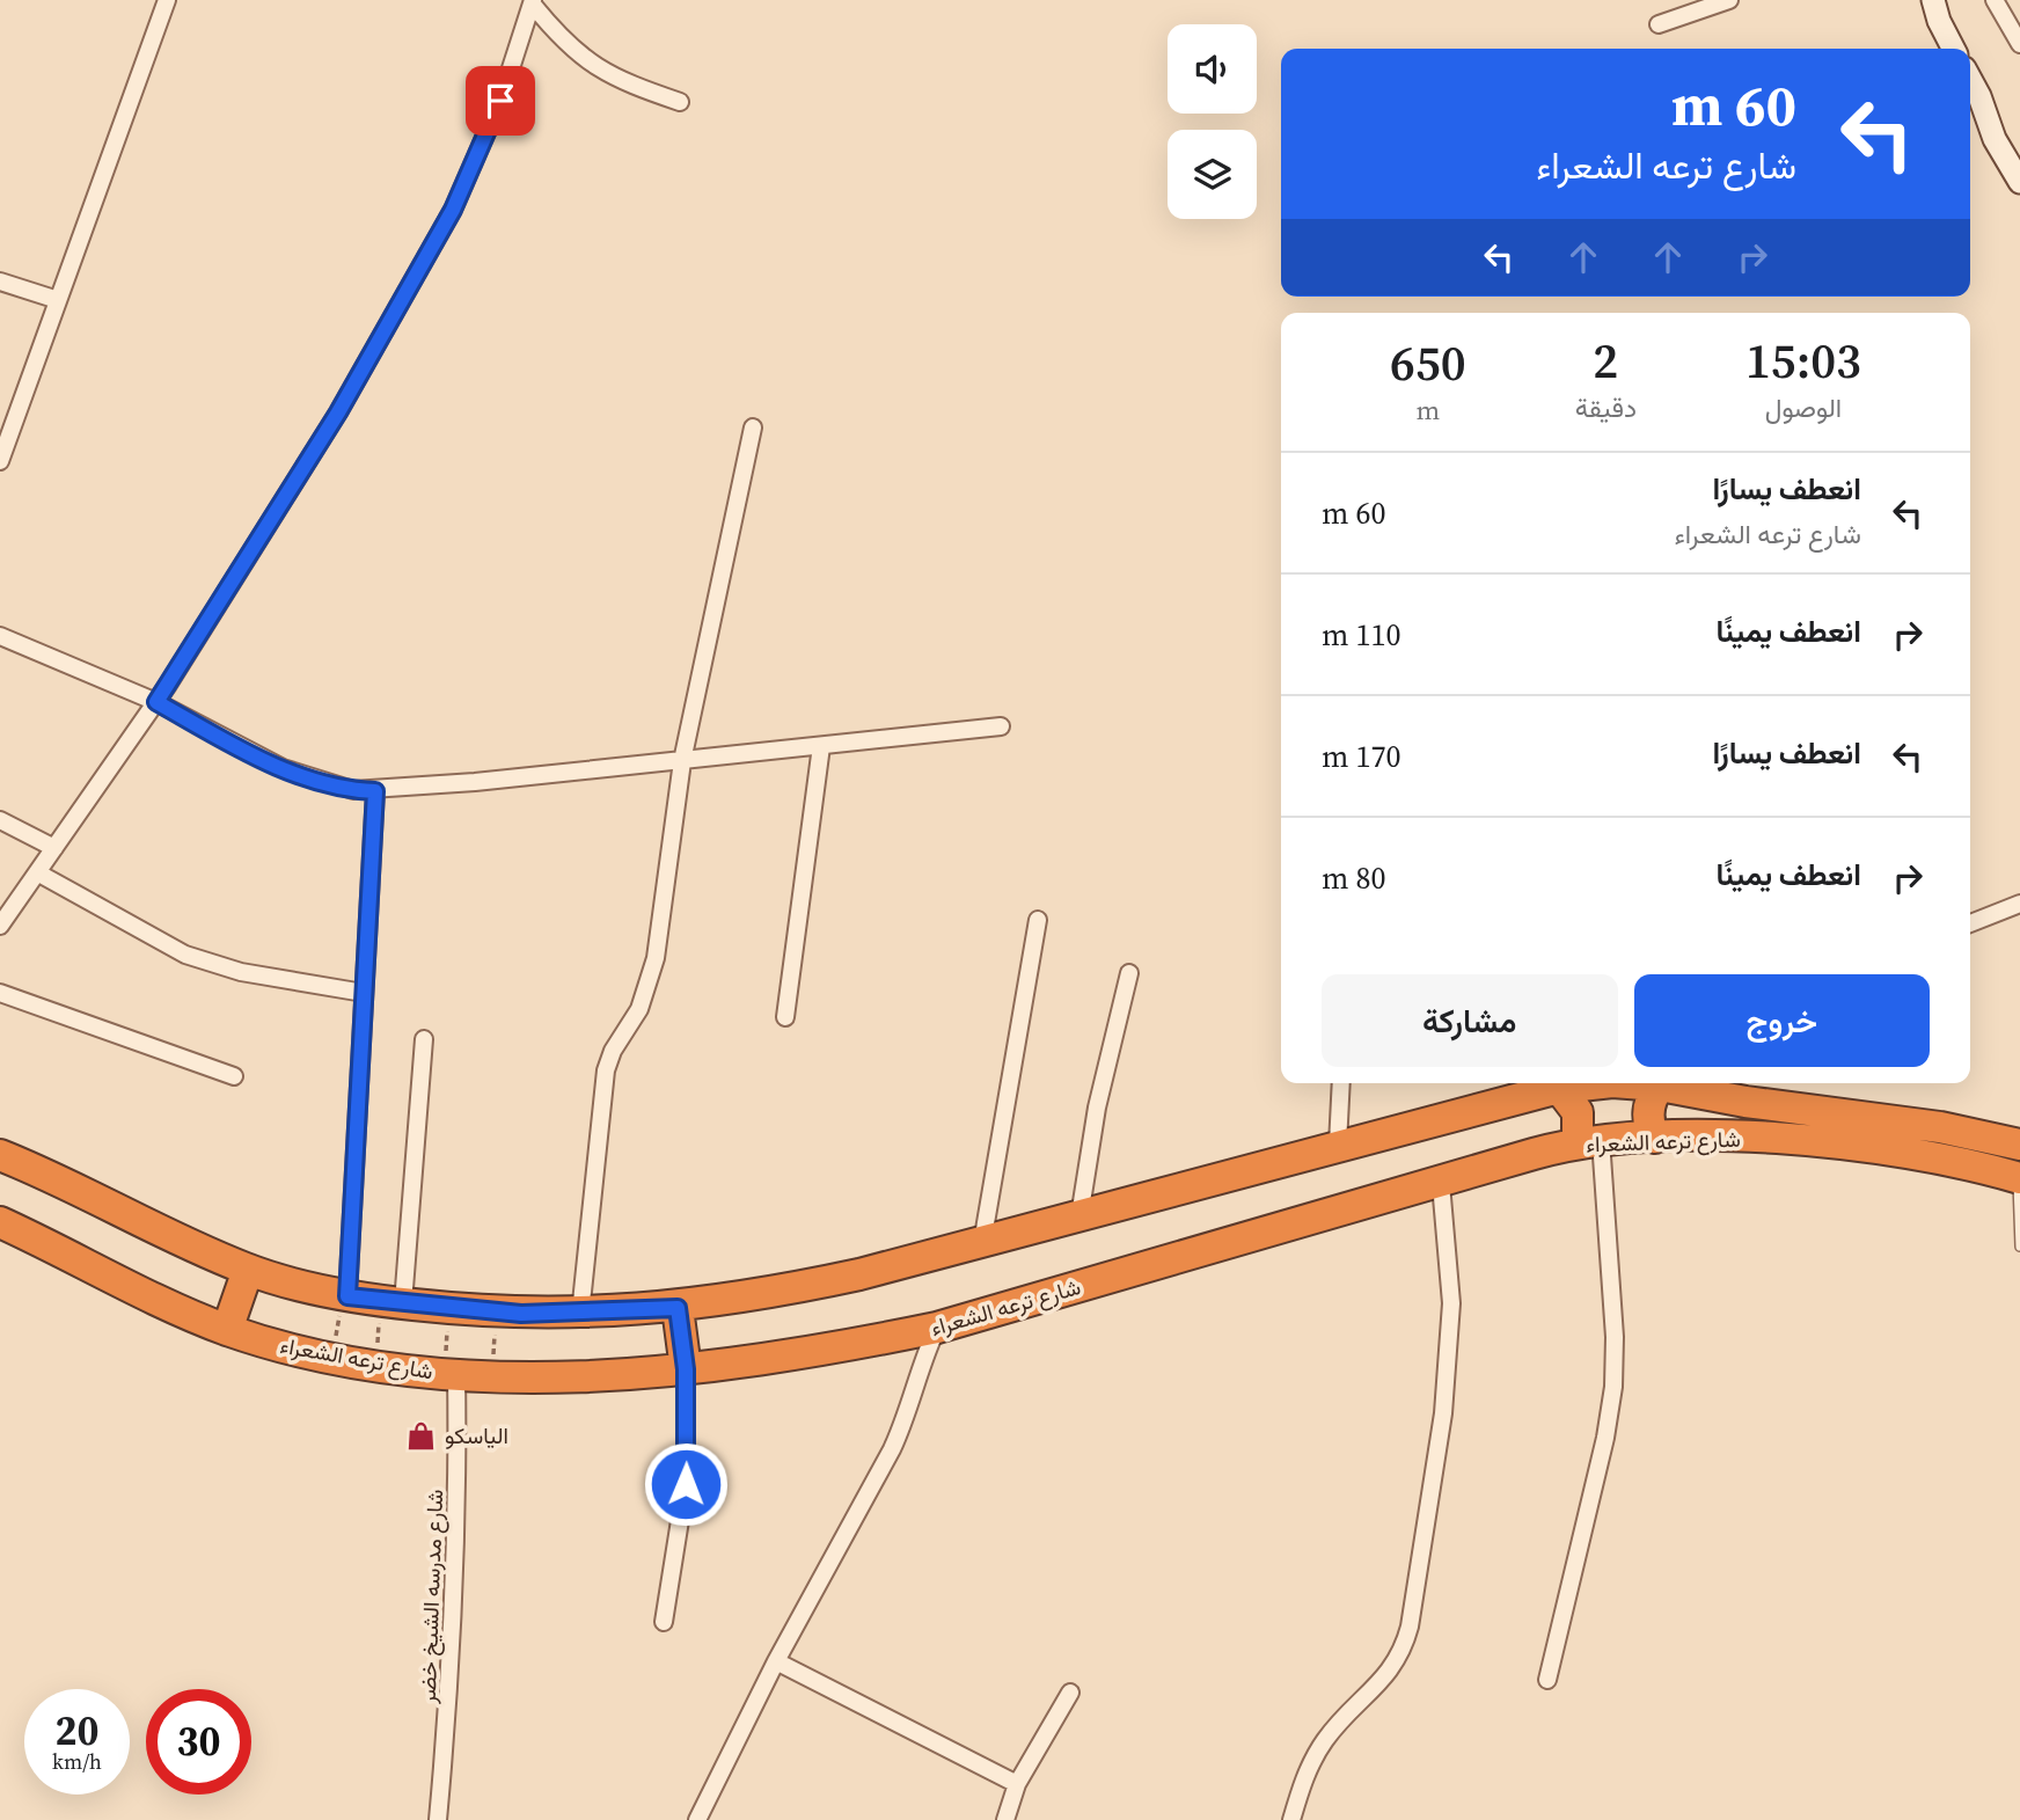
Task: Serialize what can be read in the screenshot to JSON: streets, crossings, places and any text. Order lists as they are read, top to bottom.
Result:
{
  "streets": {
    "highway": ["شارع ترعه الشعراء"],
    "street": ["شارع مدرسه الشيخ خضر"]
  },
  "crossings": [
    ["شارع ترعه الشعراء", "شارع مدرسه الشيخ خضر"]
  ],
  "places": {
    "shop": ["الياسكو"]
  },
  "page": {
    "turn": ["60 m", "شارع ترعه الشعراء"],
    "eta": [
      "15:03",
      "الوصول",
      "2",
      "دقيقة",
      "650",
      "m"
    ],
    "list": [
      {
        "name": "انعطف يسارًا",
        "note": "شارع ترعه الشعراء",
        "value": "60 m"
      },
      {
        "name": "انعطف يمينًا",
        "value": "110 m"
      },
      {
        "name": "انعطف يسارًا",
        "value": "170 m"
      },
      {
        "name": "انعطف يمينًا",
        "value": "80 m"
      }
    ],
    "buttons": ["خروج", "مشاركة"],
    "speed": "20 km/h",
    "limit": "30"
  }
}
